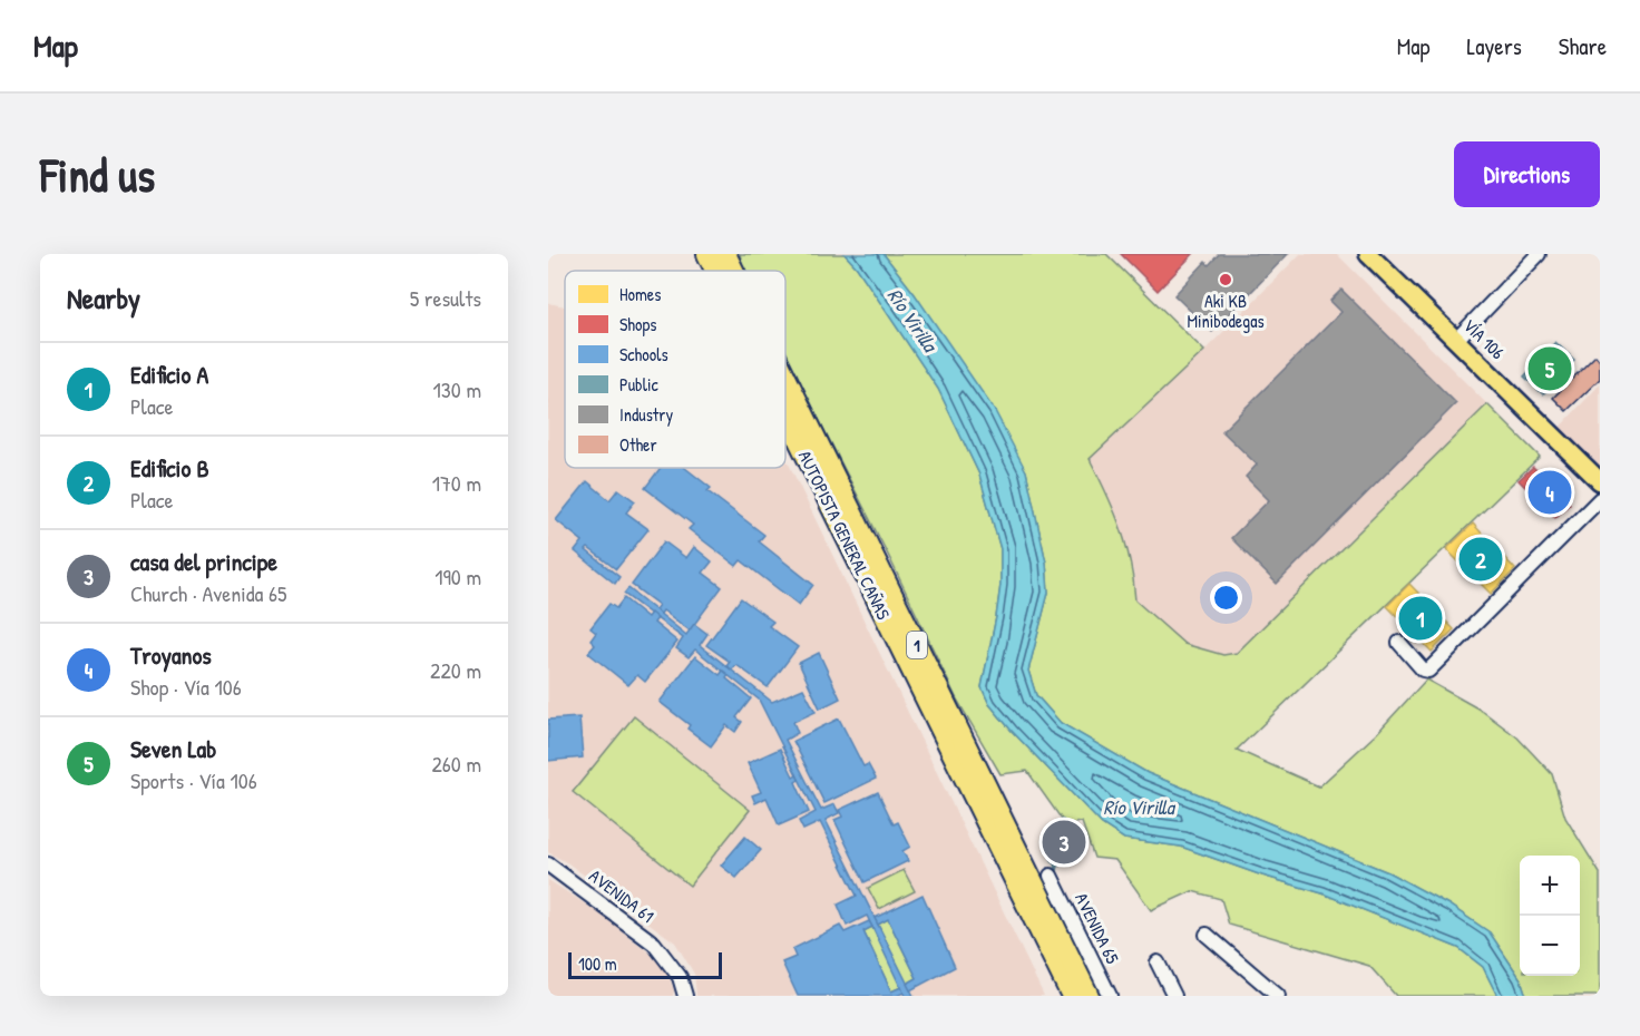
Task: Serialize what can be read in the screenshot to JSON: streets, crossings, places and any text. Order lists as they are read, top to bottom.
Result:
{
  "streets": {
    "highway": ["AUTOPISTA GENERAL CAÑAS", "1"],
    "main road": ["VÍA 106"],
    "street": ["AVENIDA 61", "AVENIDA 65"]
  },
  "water": ["Río Virilla"],
  "places": ["Aki KB Minibodegas"],
  "legend": [
    "Homes",
    "Shops",
    "Schools",
    "Public",
    "Industry",
    "Other"
  ],
  "scale_bar": "100 m",
  "page": {
    "header": "Map",
    "nav": ["Map", "Layers", "Share"],
    "buttons": "Directions",
    "title": "Find us",
    "heading": ["Nearby", "5 results"],
    "list": [
      {
        "mark": "1",
        "name": "Edificio A",
        "note": "Place",
        "value": "130 m"
      },
      {
        "mark": "2",
        "name": "Edificio B",
        "note": "Place",
        "value": "170 m"
      },
      {
        "mark": "3",
        "name": "casa del principe",
        "note": "Church · Avenida 65",
        "value": "190 m"
      },
      {
        "mark": "4",
        "name": "Troyanos",
        "note": "Shop · Vía 106",
        "value": "220 m"
      },
      {
        "mark": "5",
        "name": "Seven Lab",
        "note": "Sports · Vía 106",
        "value": "260 m"
      }
    ],
    "pins": [
      "5",
      "4",
      "2",
      "1",
      "3"
    ],
    "map_buttons": ["+", "−"],
    "scale": "100 m"
  }
}
